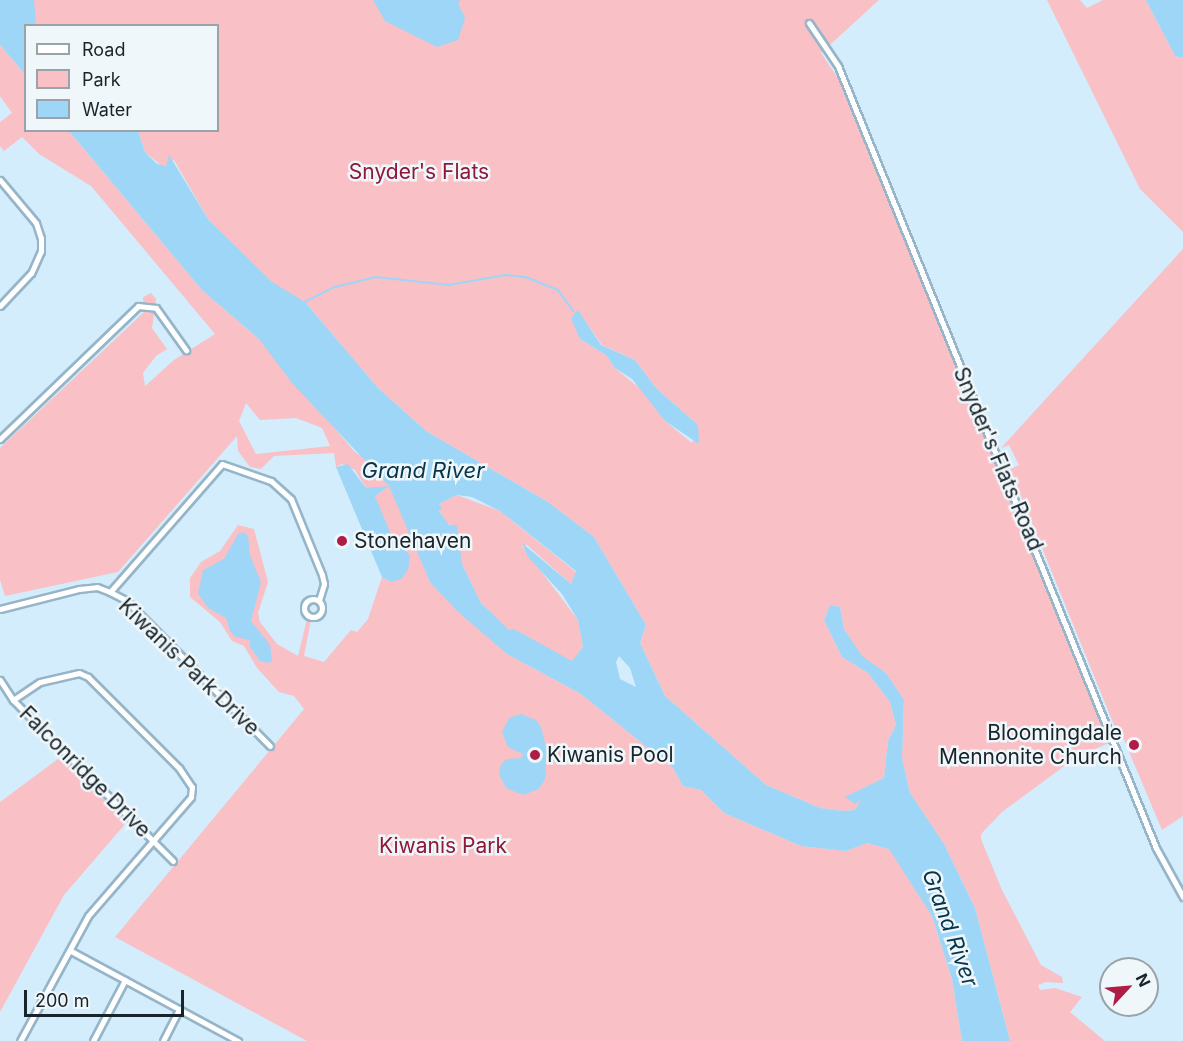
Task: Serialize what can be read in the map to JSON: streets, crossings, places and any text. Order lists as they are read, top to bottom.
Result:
{
  "streets": {
    "street": ["Snyder's Flats Road", "Kiwanis Park Drive", "Falconridge Drive"]
  },
  "water": ["Grand River"],
  "parks": ["Snyder's Flats", "Kiwanis Park"],
  "places": ["Stonehaven", "Bloomingdale Mennonite Church", "Kiwanis Pool"],
  "legend": ["Road", "Park", "Water"],
  "scale_bar": "200 m",
  "north": "top right"
}
